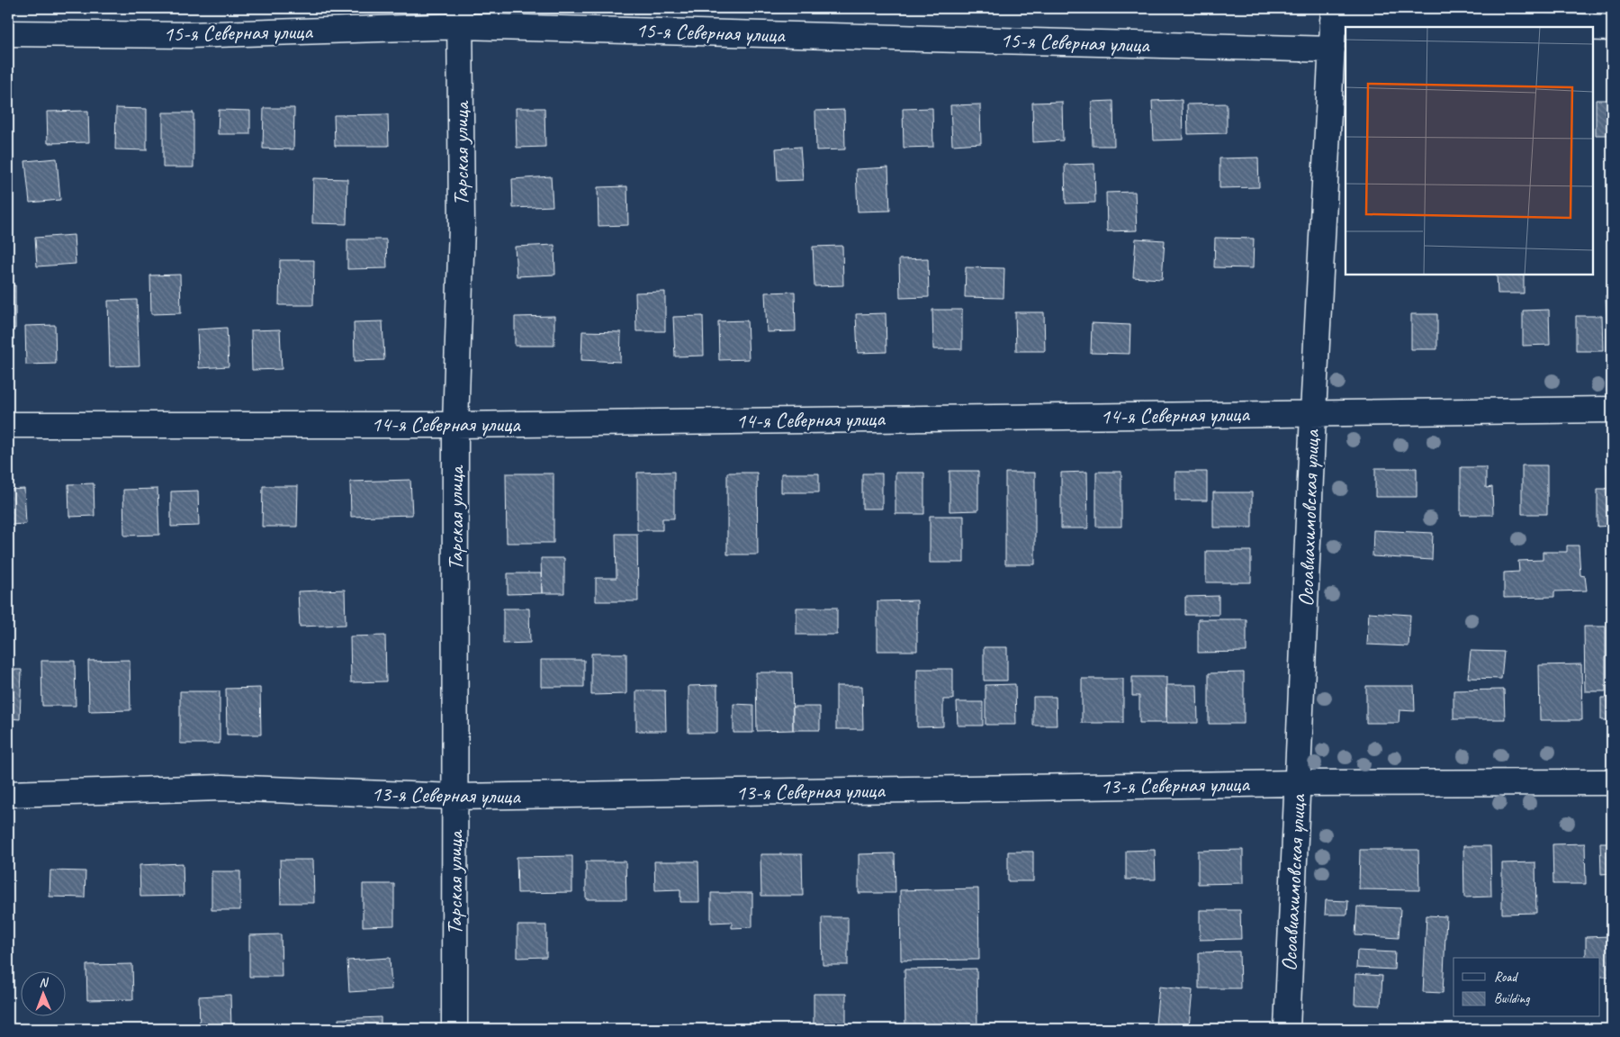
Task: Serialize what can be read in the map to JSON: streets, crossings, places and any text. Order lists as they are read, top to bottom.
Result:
{
  "streets": {
    "street": [
      "15-я Северная улица",
      "Тарская улица",
      "14-я Северная улица",
      "Осоавиахимовская улица",
      "13-я Северная улица"
    ]
  },
  "crossings": [
    ["15-я Северная улица", "Тарская улица"],
    ["15-я Северная улица", "Осоавиахимовская улица"],
    ["Тарская улица", "14-я Северная улица"],
    ["Тарская улица", "13-я Северная улица"],
    ["14-я Северная улица", "Осоавиахимовская улица"],
    ["Осоавиахимовская улица", "13-я Северная улица"]
  ],
  "legend": ["Road", "Building"],
  "north": "top"
}
